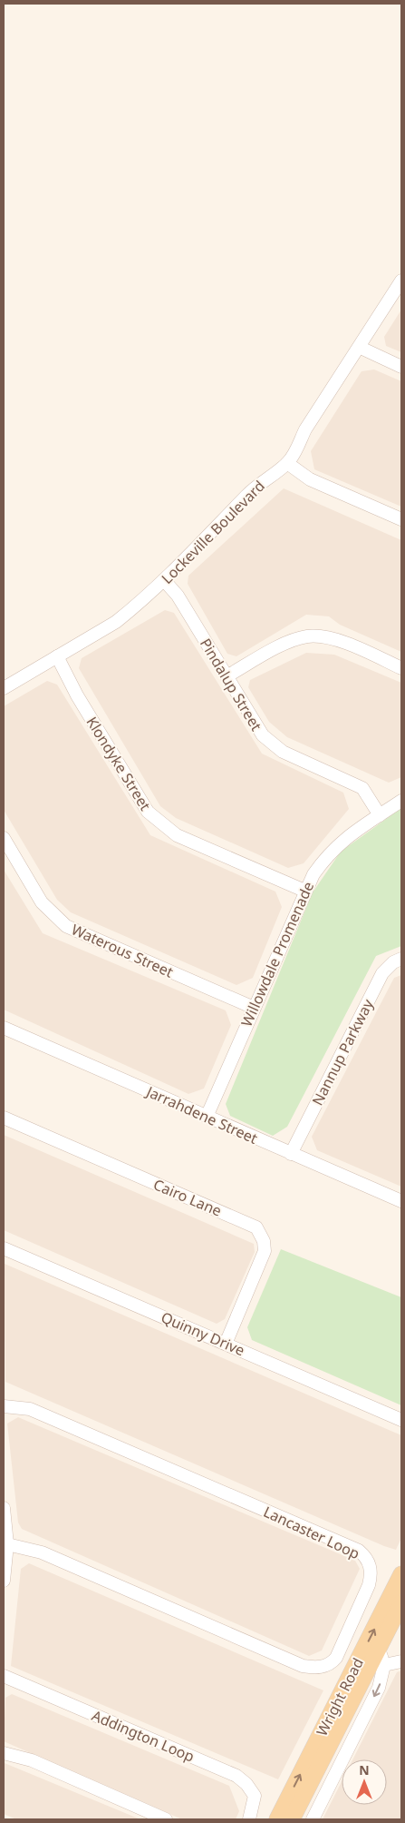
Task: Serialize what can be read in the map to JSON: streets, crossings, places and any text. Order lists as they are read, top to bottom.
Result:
{
  "streets": {
    "main road": ["Wright Road"],
    "street": [
      "Lockeville Boulevard",
      "Pindalup Street",
      "Klondyke Street",
      "Waterous Street",
      "Willowdale Promenade",
      "Nannup Parkway",
      "Jarrahdene Street",
      "Cairo Lane",
      "Quinny Drive",
      "Lancaster Loop",
      "Addington Loop"
    ]
  },
  "crossings": [
    ["Lockeville Boulevard", "Pindalup Street"],
    ["Lockeville Boulevard", "Klondyke Street"],
    ["Pindalup Street", "Willowdale Promenade"],
    ["Klondyke Street", "Willowdale Promenade"],
    ["Waterous Street", "Willowdale Promenade"],
    ["Willowdale Promenade", "Jarrahdene Street"],
    ["Nannup Parkway", "Jarrahdene Street"],
    ["Cairo Lane", "Quinny Drive"]
  ],
  "north": "top"
}
